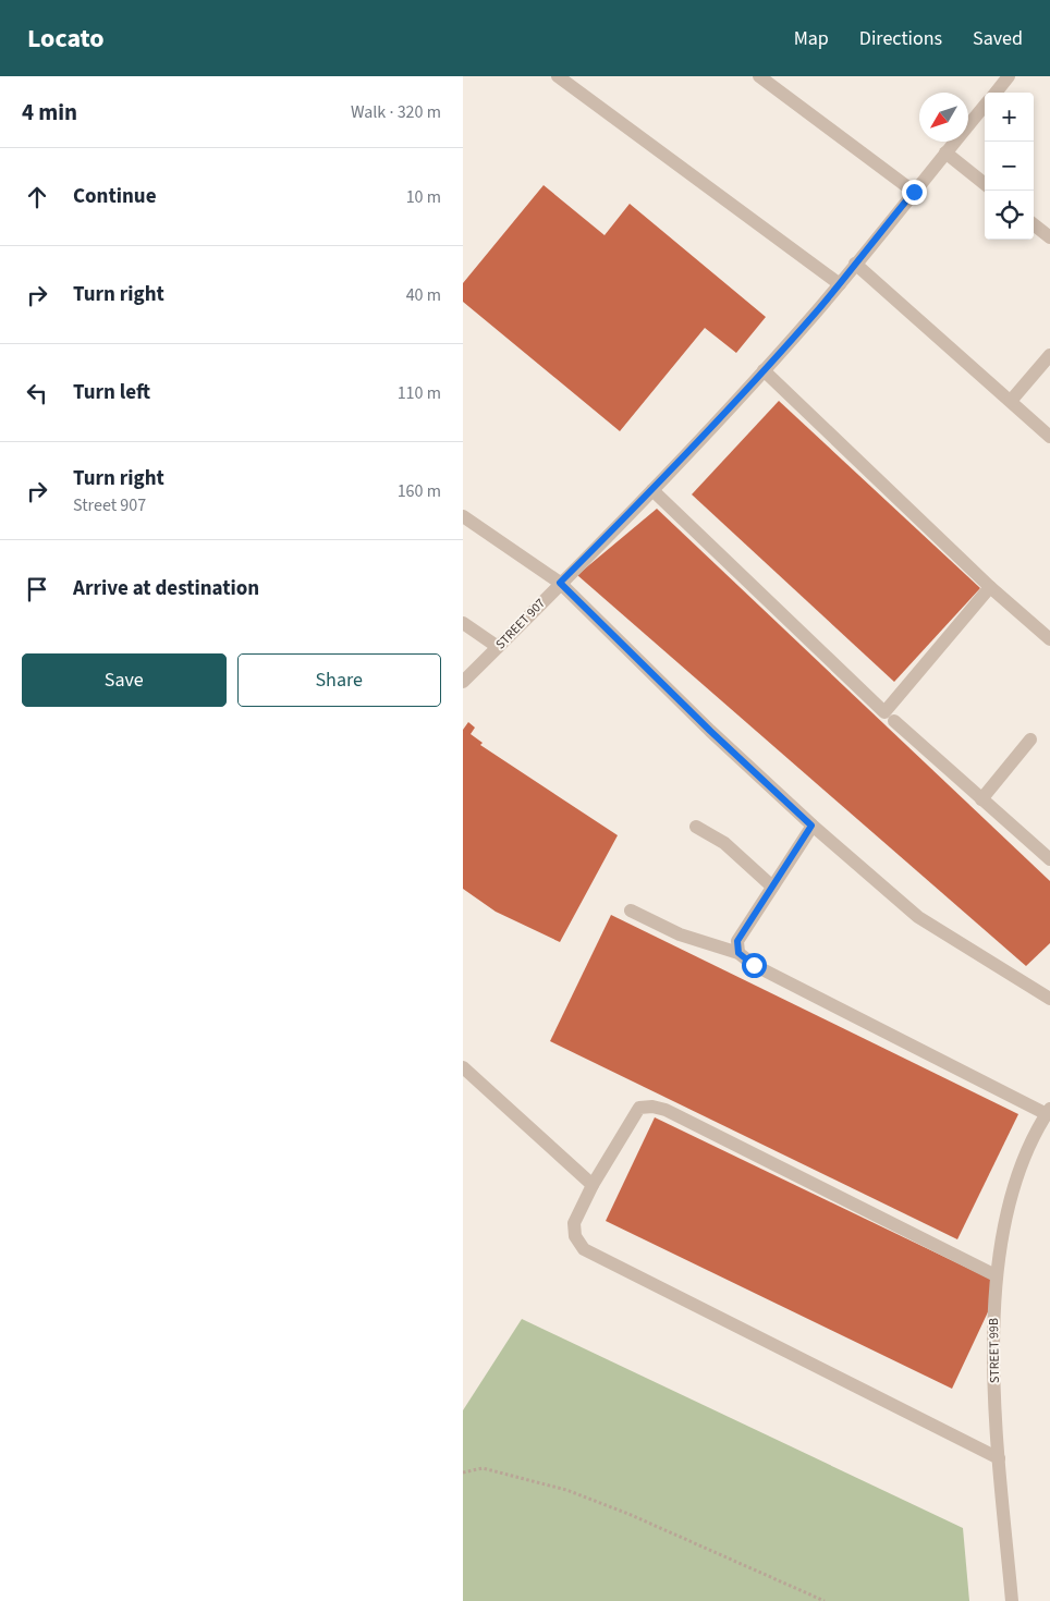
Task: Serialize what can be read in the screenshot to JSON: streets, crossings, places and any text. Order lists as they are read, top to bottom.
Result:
{
  "streets": {
    "street": ["STREET 907", "STREET 99B"]
  },
  "north": "bottom left",
  "page": {
    "header": "Locato",
    "nav": ["Map", "Directions", "Saved"],
    "heading": ["4 min", "Walk · 320 m"],
    "map_buttons": ["+", "−"],
    "list": [
      ["Continue", "10 m"],
      ["Turn right", "40 m"],
      ["Turn left", "110 m"],
      ["Turn right", "Street 907", "160 m"],
      "Arrive at destination"
    ],
    "buttons": ["Save", "Share"]
  }
}
